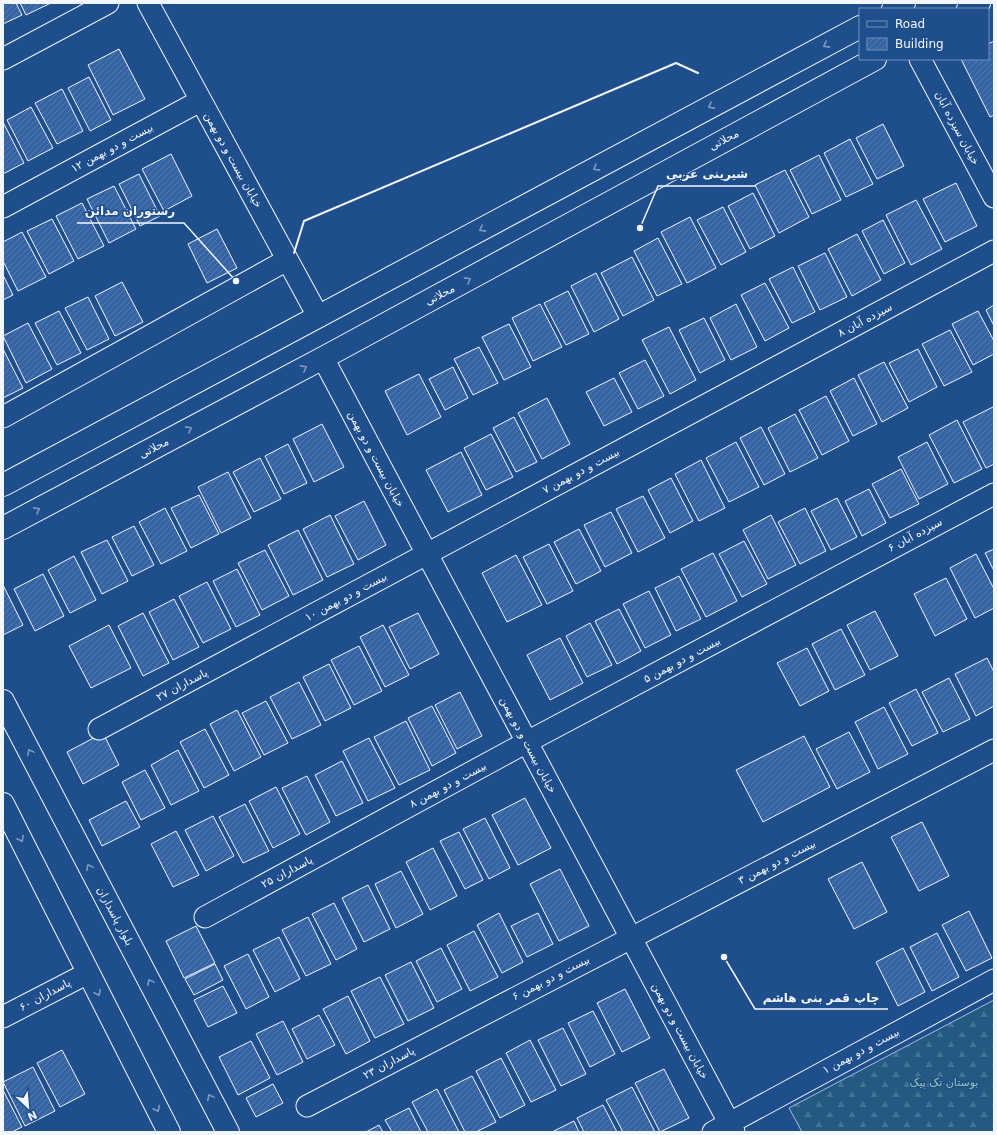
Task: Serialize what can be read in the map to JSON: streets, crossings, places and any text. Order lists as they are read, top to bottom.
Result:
{
  "streets": {
    "main road": ["محلاتی", "بلوار پاسداران"],
    "street": [
      "خیابان سیزده آبان",
      "بیست و دو بهمن ۱۲",
      "خیابان بیست و دو بهمن",
      "سیزده آبان ۸",
      "بیست و دو بهمن ۷",
      "سیزده آبان ۶",
      "بیست و دو بهمن ۱۰",
      "بیست و دو بهمن ۵",
      "پاسداران ۲۷",
      "بیست و دو بهمن ۸",
      "بیست و دو بهمن ۳",
      "پاسداران ۲۵",
      "بیست و دو بهمن ۶",
      "پاسداران ۶۰",
      "بیست و دو بهمن ۱",
      "پاسداران ۲۳"
    ]
  },
  "crossings": [
    ["محلاتی", "خیابان بیست و دو بهمن"],
    ["بیست و دو بهمن ۱۲", "خیابان بیست و دو بهمن"],
    ["خیابان بیست و دو بهمن", "بیست و دو بهمن ۷"],
    ["خیابان بیست و دو بهمن", "بیست و دو بهمن ۱۰"],
    ["خیابان بیست و دو بهمن", "بیست و دو بهمن ۵"],
    ["خیابان بیست و دو بهمن", "بیست و دو بهمن ۸"],
    ["خیابان بیست و دو بهمن", "بیست و دو بهمن ۳"],
    ["خیابان بیست و دو بهمن", "بیست و دو بهمن ۶"],
    ["خیابان بیست و دو بهمن", "بیست و دو بهمن ۱"],
    ["سیزده آبان ۸", "بیست و دو بهمن ۷"],
    ["بیست و دو بهمن ۷", "بیست و دو بهمن ۱۰"],
    ["سیزده آبان ۶", "بیست و دو بهمن ۵"],
    ["بیست و دو بهمن ۱۰", "پاسداران ۲۷"],
    ["بیست و دو بهمن ۵", "بیست و دو بهمن ۸"],
    ["بیست و دو بهمن ۸", "پاسداران ۲۵"],
    ["بیست و دو بهمن ۳", "بیست و دو بهمن ۶"],
    ["بیست و دو بهمن ۶", "پاسداران ۲۳"]
  ],
  "parks": ["بوستان تک پیک"],
  "places": ["شیرینی عربی", "رستوران مدائن", "چاپ قمر بنی هاشم"],
  "legend": ["Road", "Building"],
  "north": "bottom right"
}
